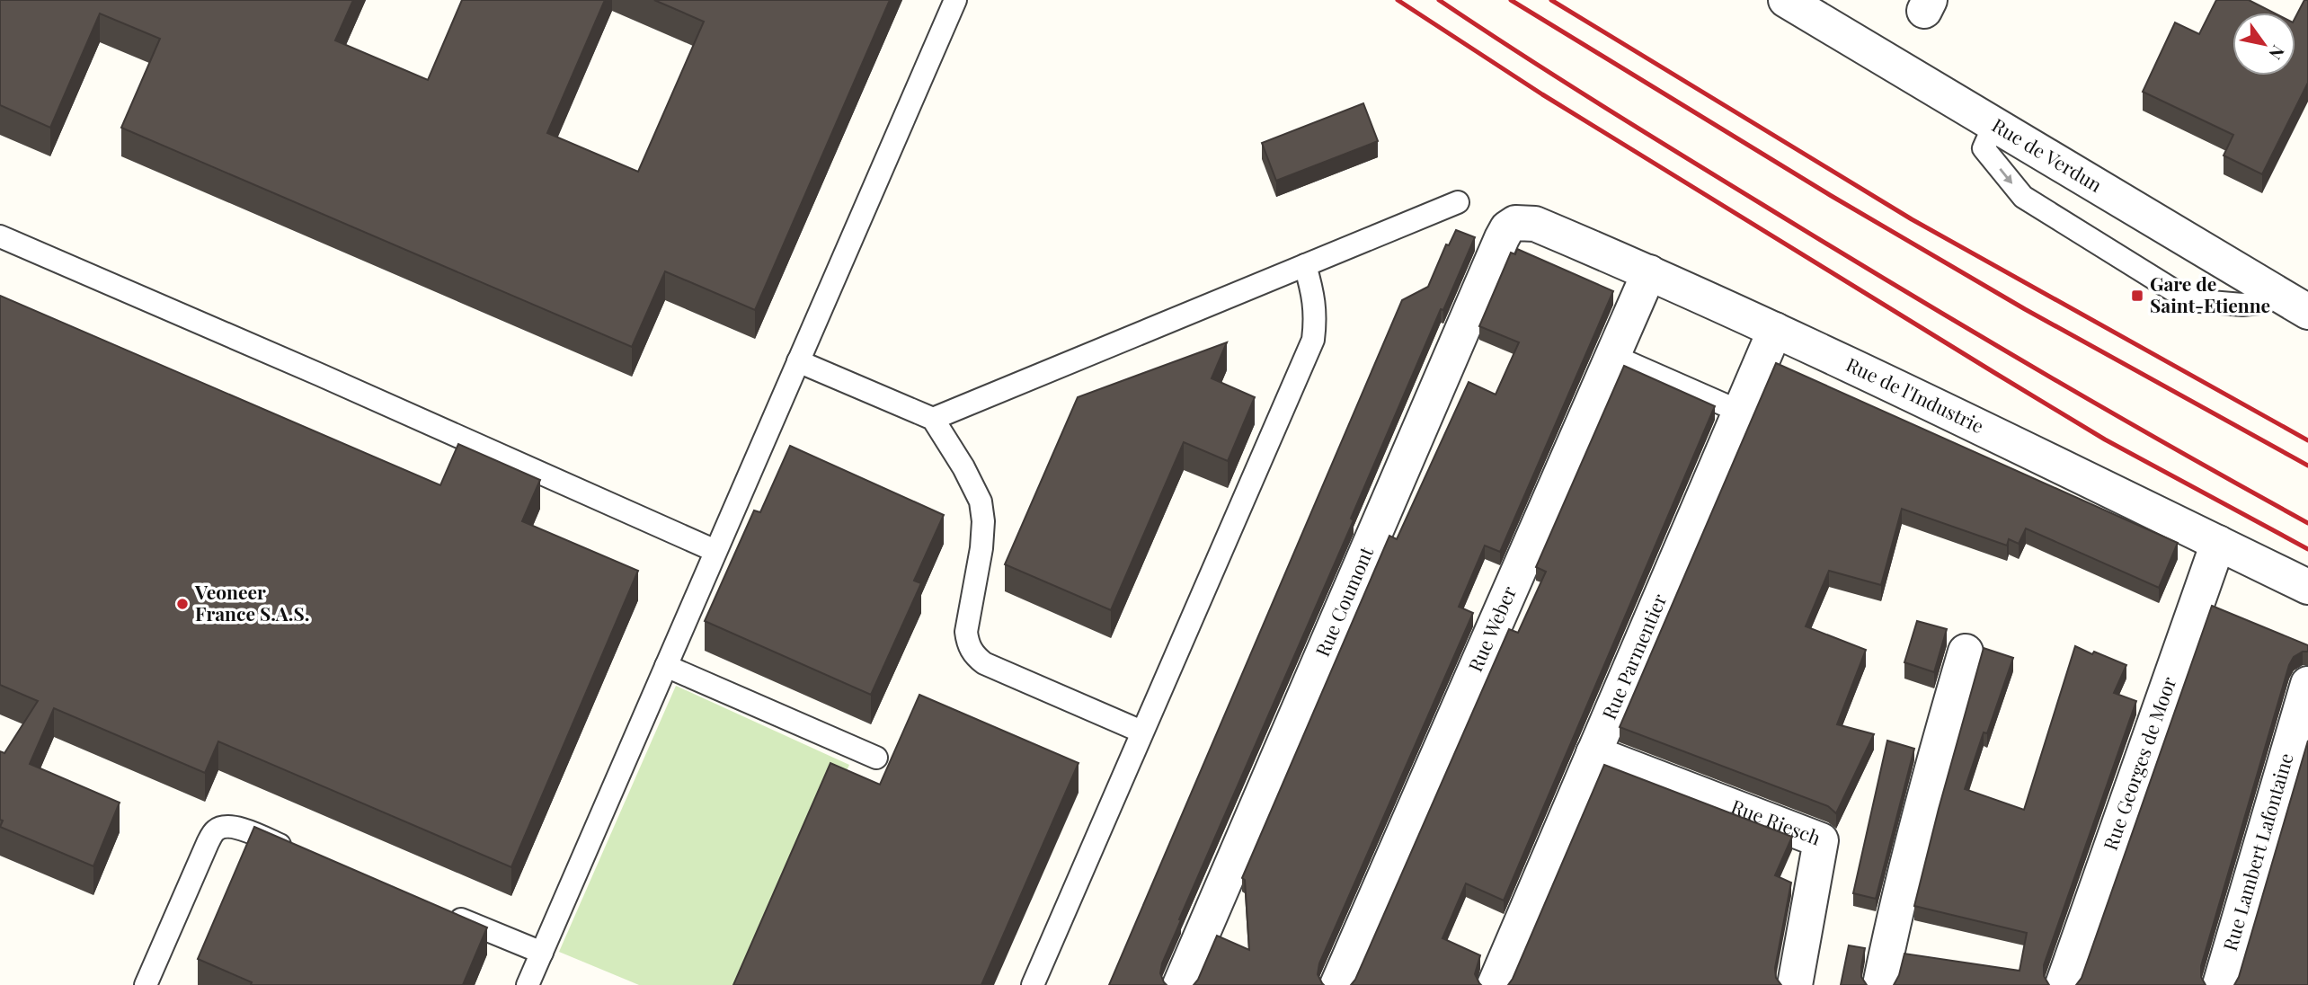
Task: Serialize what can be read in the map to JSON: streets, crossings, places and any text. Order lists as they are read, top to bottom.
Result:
{
  "streets": {
    "street": [
      "Rue de Verdun",
      "Rue de l'Industrie",
      "Rue Coumont",
      "Rue Weber",
      "Rue Parmentier",
      "Rue Georges de Moor",
      "Rue Riesch",
      "Rue Lambert Lafontaine"
    ]
  },
  "crossings": [
    ["Rue de l'Industrie", "Rue Coumont"],
    ["Rue de l'Industrie", "Rue Weber"],
    ["Rue de l'Industrie", "Rue Parmentier"],
    ["Rue de l'Industrie", "Rue Georges de Moor"],
    ["Rue Parmentier", "Rue Riesch"]
  ],
  "places": {
    "transit": ["Gare de Saint-Etienne"],
    "other": ["Veoneer France S.A.S."]
  },
  "north": "bottom right"
}
